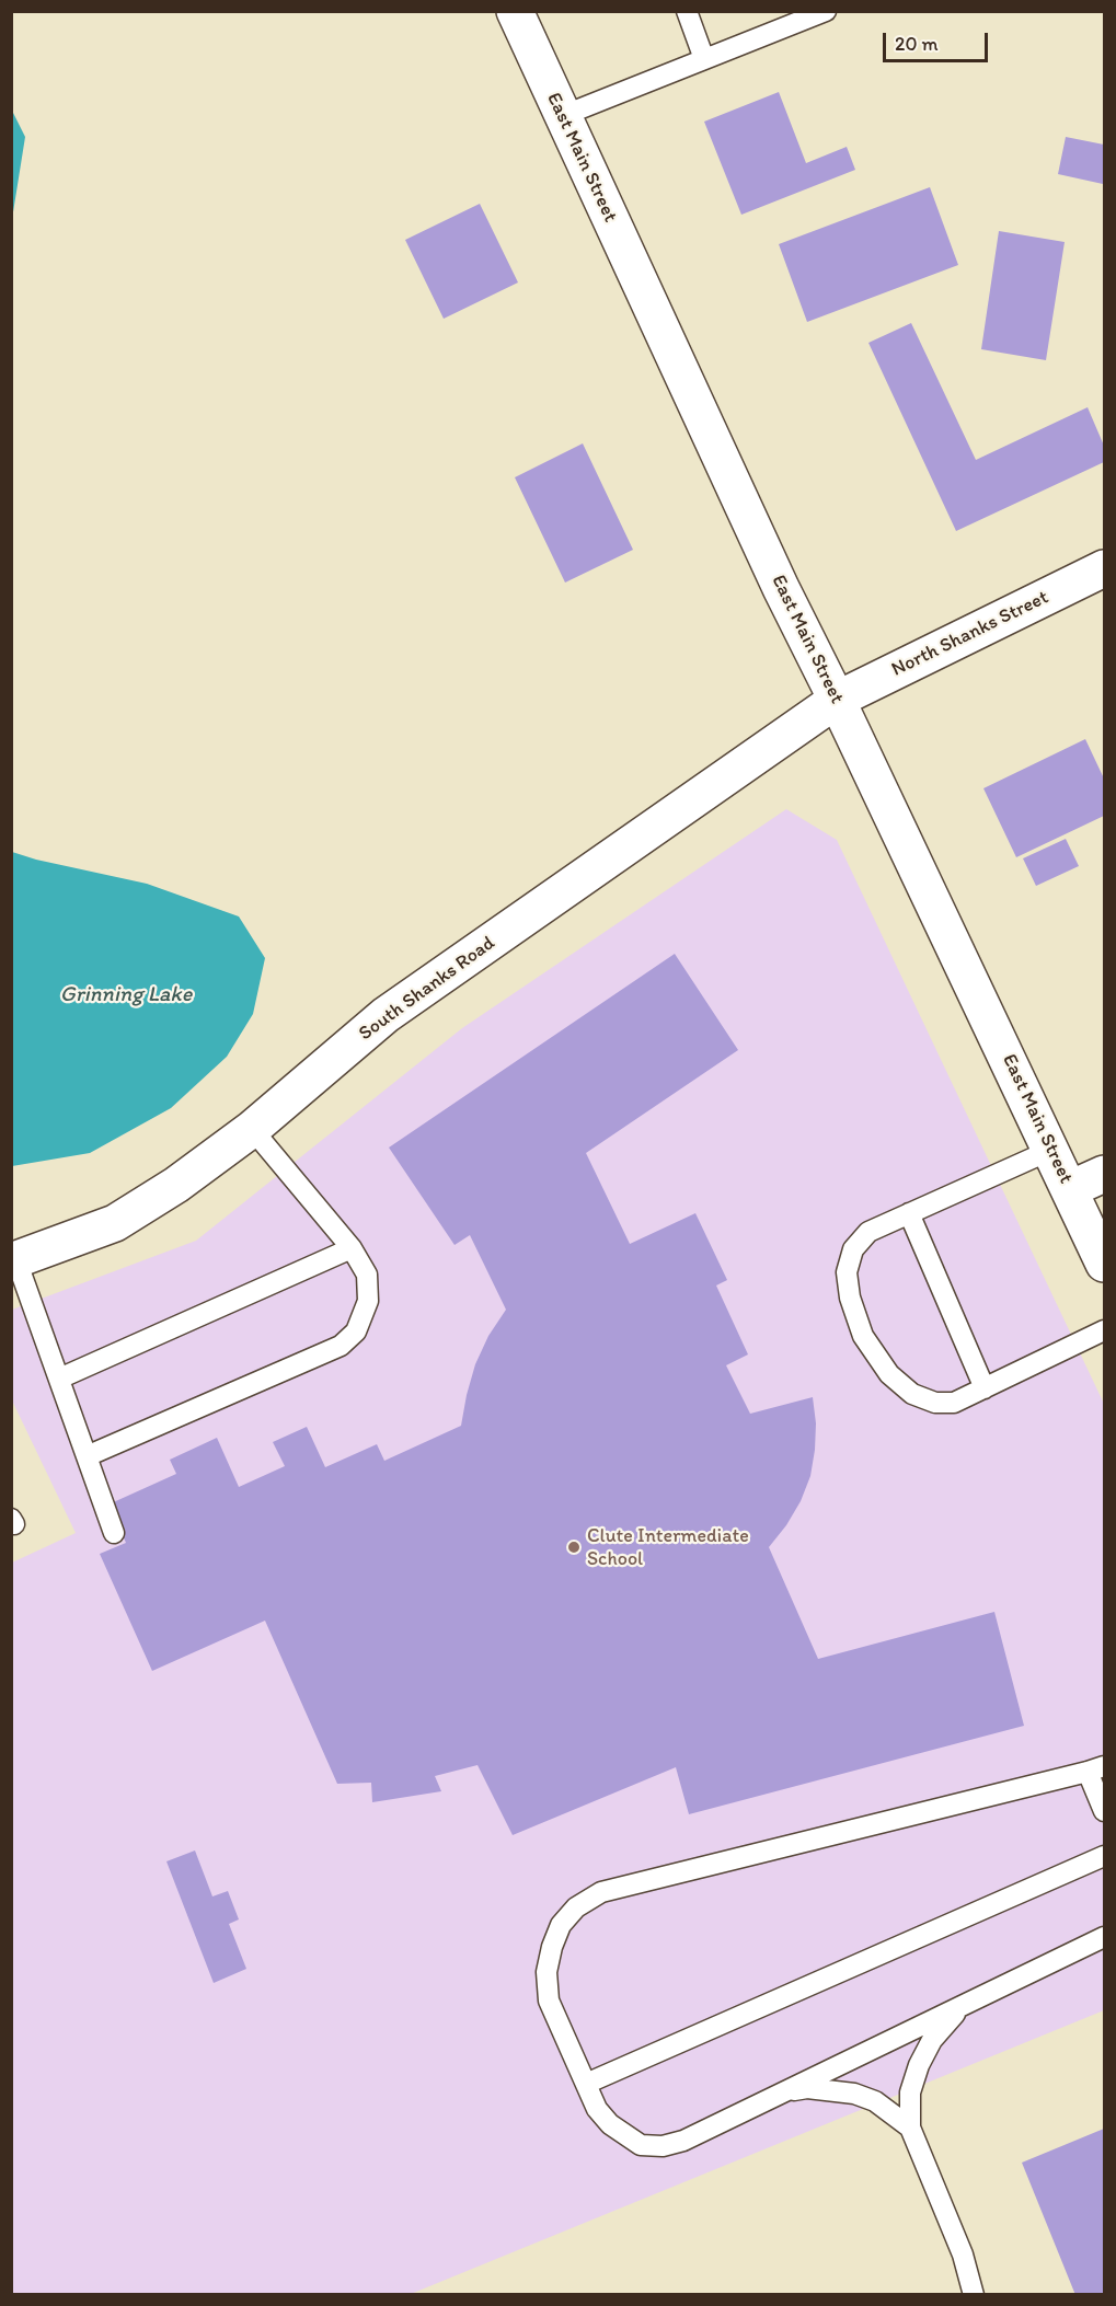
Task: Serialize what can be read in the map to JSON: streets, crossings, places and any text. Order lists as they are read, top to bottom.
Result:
{
  "streets": {
    "main road": ["East Main Street", "North Shanks Street", "South Shanks Road"]
  },
  "crossings": [
    ["East Main Street", "North Shanks Street"],
    ["East Main Street", "South Shanks Road"],
    ["North Shanks Street", "South Shanks Road"]
  ],
  "water": ["Grinning Lake"],
  "places": ["Clute Intermediate School"],
  "scale_bar": "20 m"
}
